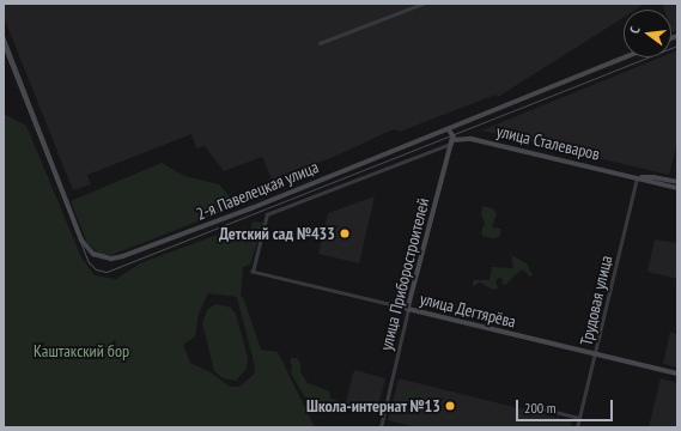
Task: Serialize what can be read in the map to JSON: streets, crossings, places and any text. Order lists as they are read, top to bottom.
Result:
{
  "streets": {
    "main road": [
      "улица Сталеваров",
      "2-я Павелецкая улица",
      "улица Приборостроителей",
      "улица Дегтярёва"
    ],
    "street": ["Трудовая улица"]
  },
  "crossings": [
    ["улица Сталеваров", "улица Приборостроителей"],
    ["улица Сталеваров", "Трудовая улица"],
    ["улица Сталеваров", "улица Дегтярёва"],
    ["улица Приборостроителей", "улица Дегтярёва"],
    ["Трудовая улица", "улица Дегтярёва"]
  ],
  "parks": ["Каштакский бор"],
  "places": ["Детский сад №433", "Школа-интернат №13"],
  "scale_bar": "200 m",
  "north": "left"
}
